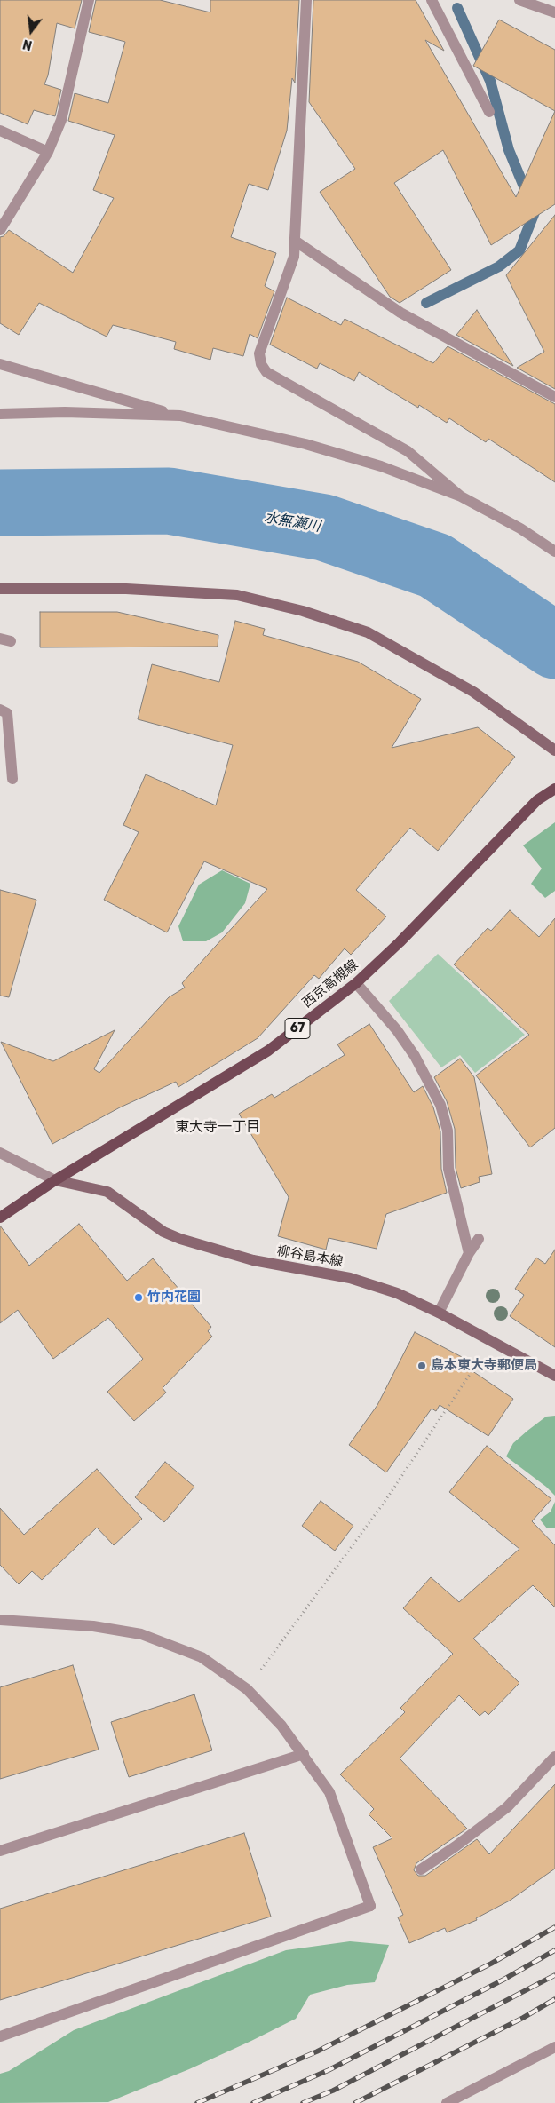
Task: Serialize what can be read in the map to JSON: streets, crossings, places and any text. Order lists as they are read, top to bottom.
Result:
{
  "streets": {
    "main road": ["西京高槻線", "67"],
    "street": ["柳谷島本線"]
  },
  "crossings": [
    ["西京高槻線", "柳谷島本線"]
  ],
  "districts": ["東大寺一丁目"],
  "water": ["水無瀬川"],
  "places": ["竹内花園", "島本東大寺郵便局"],
  "north": "bottom"
}
